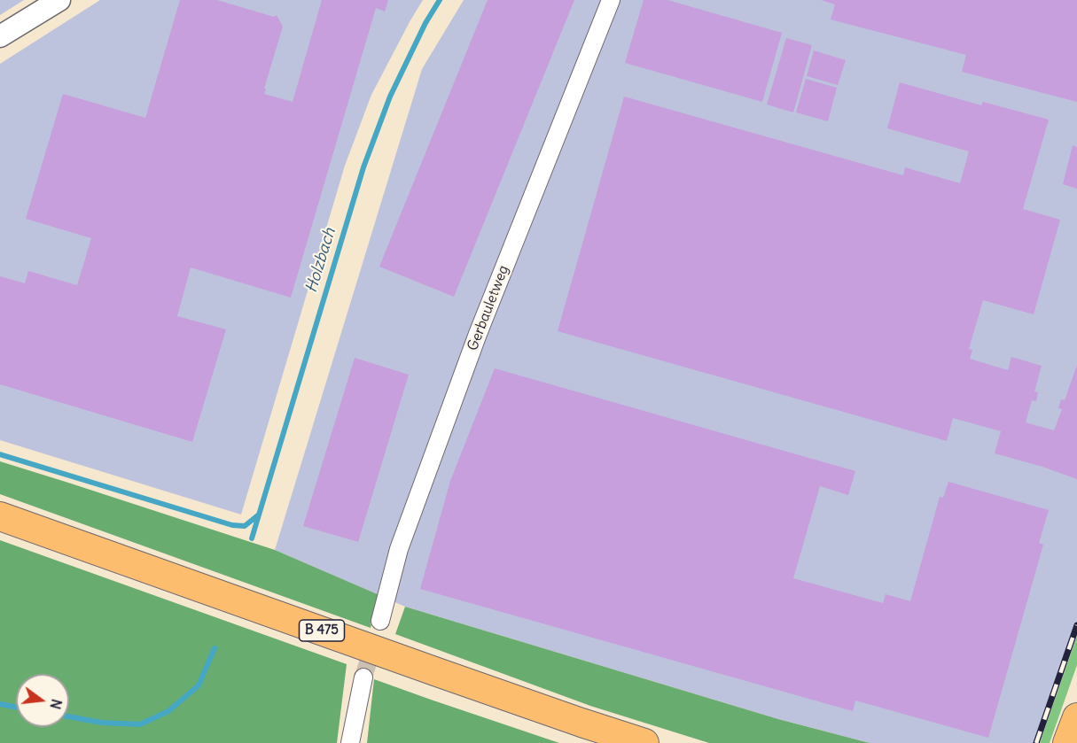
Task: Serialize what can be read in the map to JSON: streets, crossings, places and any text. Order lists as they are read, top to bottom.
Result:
{
  "streets": {
    "main road": ["B 475"],
    "street": ["Gerbauletweg"]
  },
  "water": ["Holzbach"],
  "north": "right"
}
